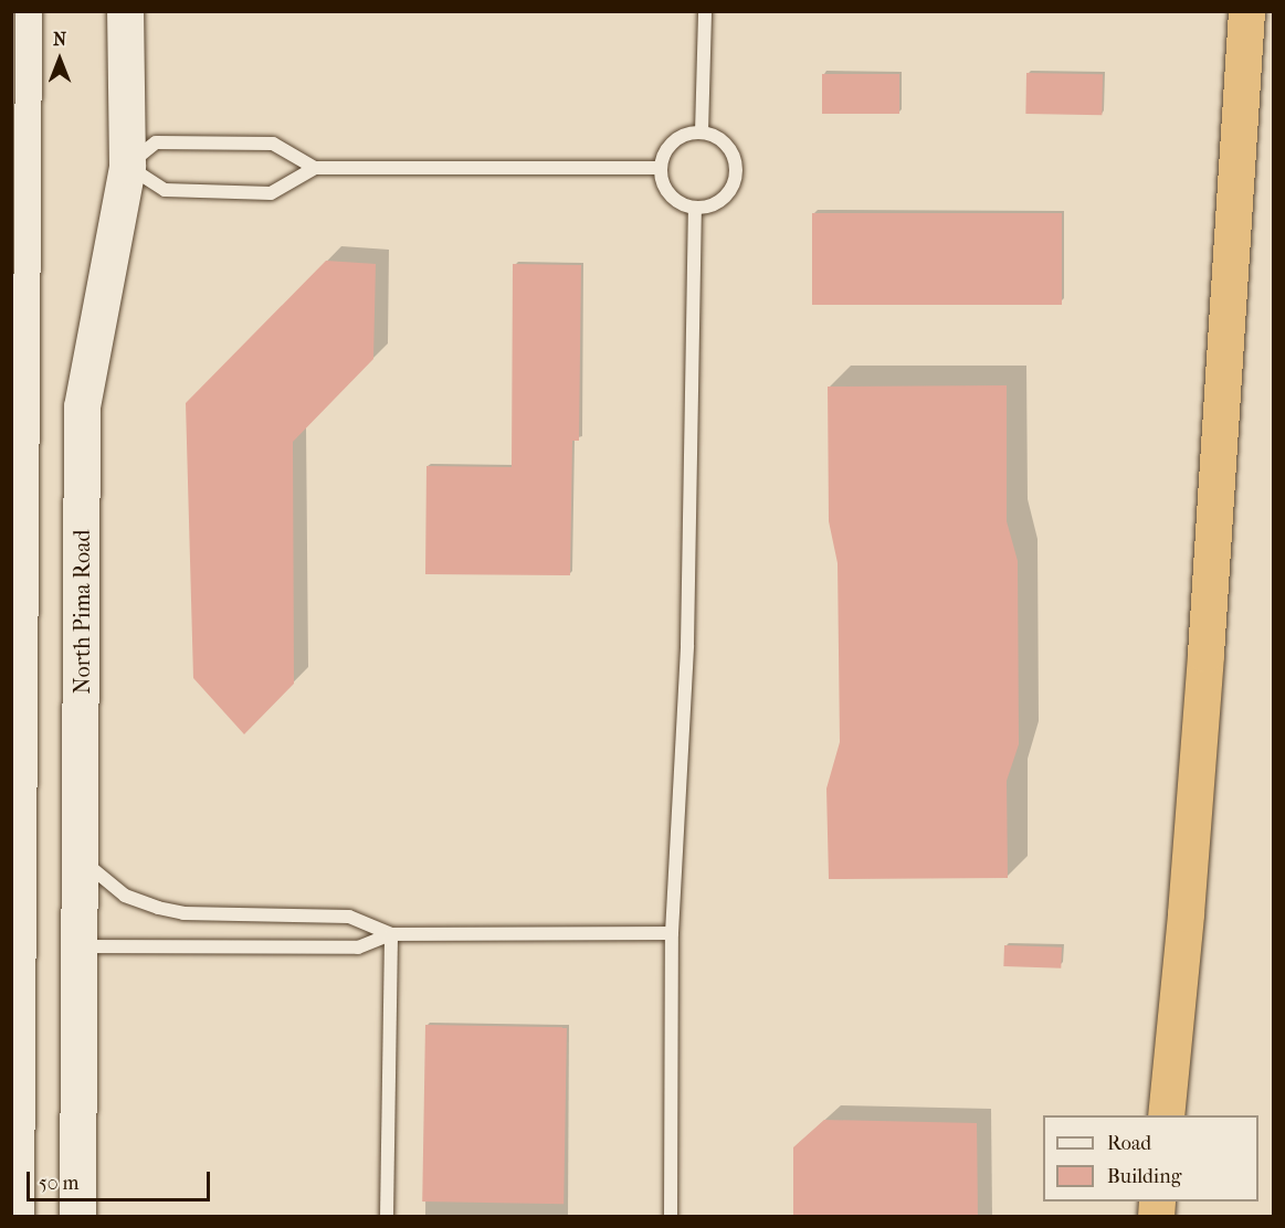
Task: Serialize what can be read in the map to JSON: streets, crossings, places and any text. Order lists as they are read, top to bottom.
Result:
{
  "streets": {
    "main road": ["North Pima Road"]
  },
  "legend": ["Road", "Building"],
  "scale_bar": "50 m",
  "north": "top"
}
